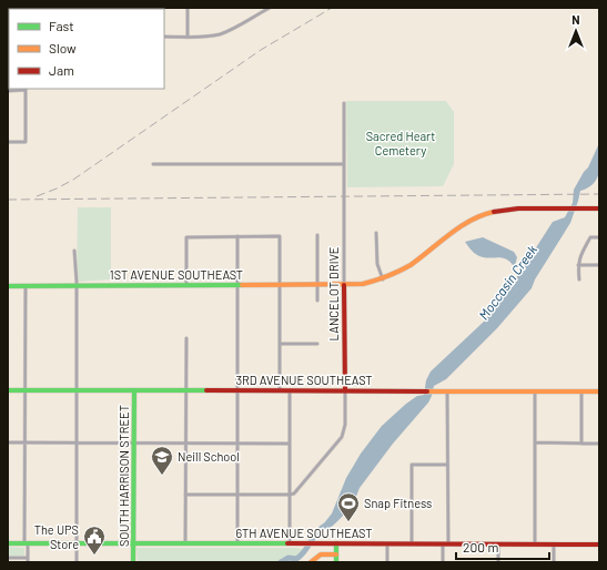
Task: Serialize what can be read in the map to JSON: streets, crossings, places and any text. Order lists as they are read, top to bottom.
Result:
{
  "streets": {
    "main road": [
      "1ST AVENUE SOUTHEAST",
      "LANCELOT DRIVE",
      "3RD AVENUE SOUTHEAST",
      "SOUTH HARRISON STREET",
      "6TH AVENUE SOUTHEAST"
    ]
  },
  "crossings": [
    ["1ST AVENUE SOUTHEAST", "LANCELOT DRIVE"],
    ["LANCELOT DRIVE", "3RD AVENUE SOUTHEAST"],
    ["3RD AVENUE SOUTHEAST", "SOUTH HARRISON STREET"],
    ["SOUTH HARRISON STREET", "6TH AVENUE SOUTHEAST"]
  ],
  "water": ["Moccasin Creek"],
  "parks": ["Sacred Heart Cemetery"],
  "places": {
    "school or university": ["Neill School"],
    "sports": ["Snap Fitness"],
    "public building": ["The UPS Store"]
  },
  "legend": ["Fast", "Slow", "Jam"],
  "scale_bar": "200 m",
  "north": "top"
}
